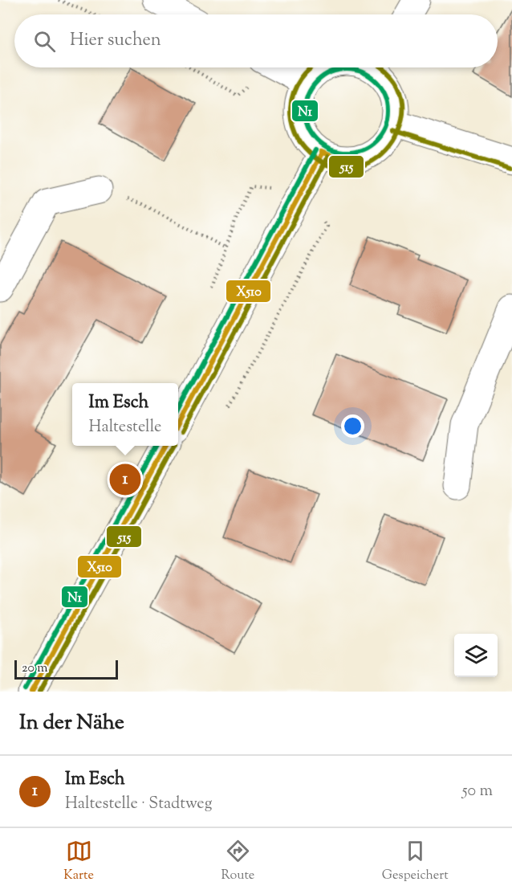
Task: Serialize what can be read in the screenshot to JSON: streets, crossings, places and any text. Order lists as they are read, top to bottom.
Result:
{
  "lines": ["transit line 515", "transit line N1", "transit line X510"],
  "scale_bar": "20 m",
  "page": {
    "search": "Hier suchen",
    "popup": ["Im Esch", "Haltestelle"],
    "pins": "1",
    "scale": "20 m",
    "heading": "In der Nähe",
    "list": [
      {
        "mark": "1",
        "name": "Im Esch",
        "note": "Haltestelle · Stadtweg",
        "value": "50 m"
      }
    ],
    "nav": ["Karte", "Route", "Gespeichert"]
  }
}
